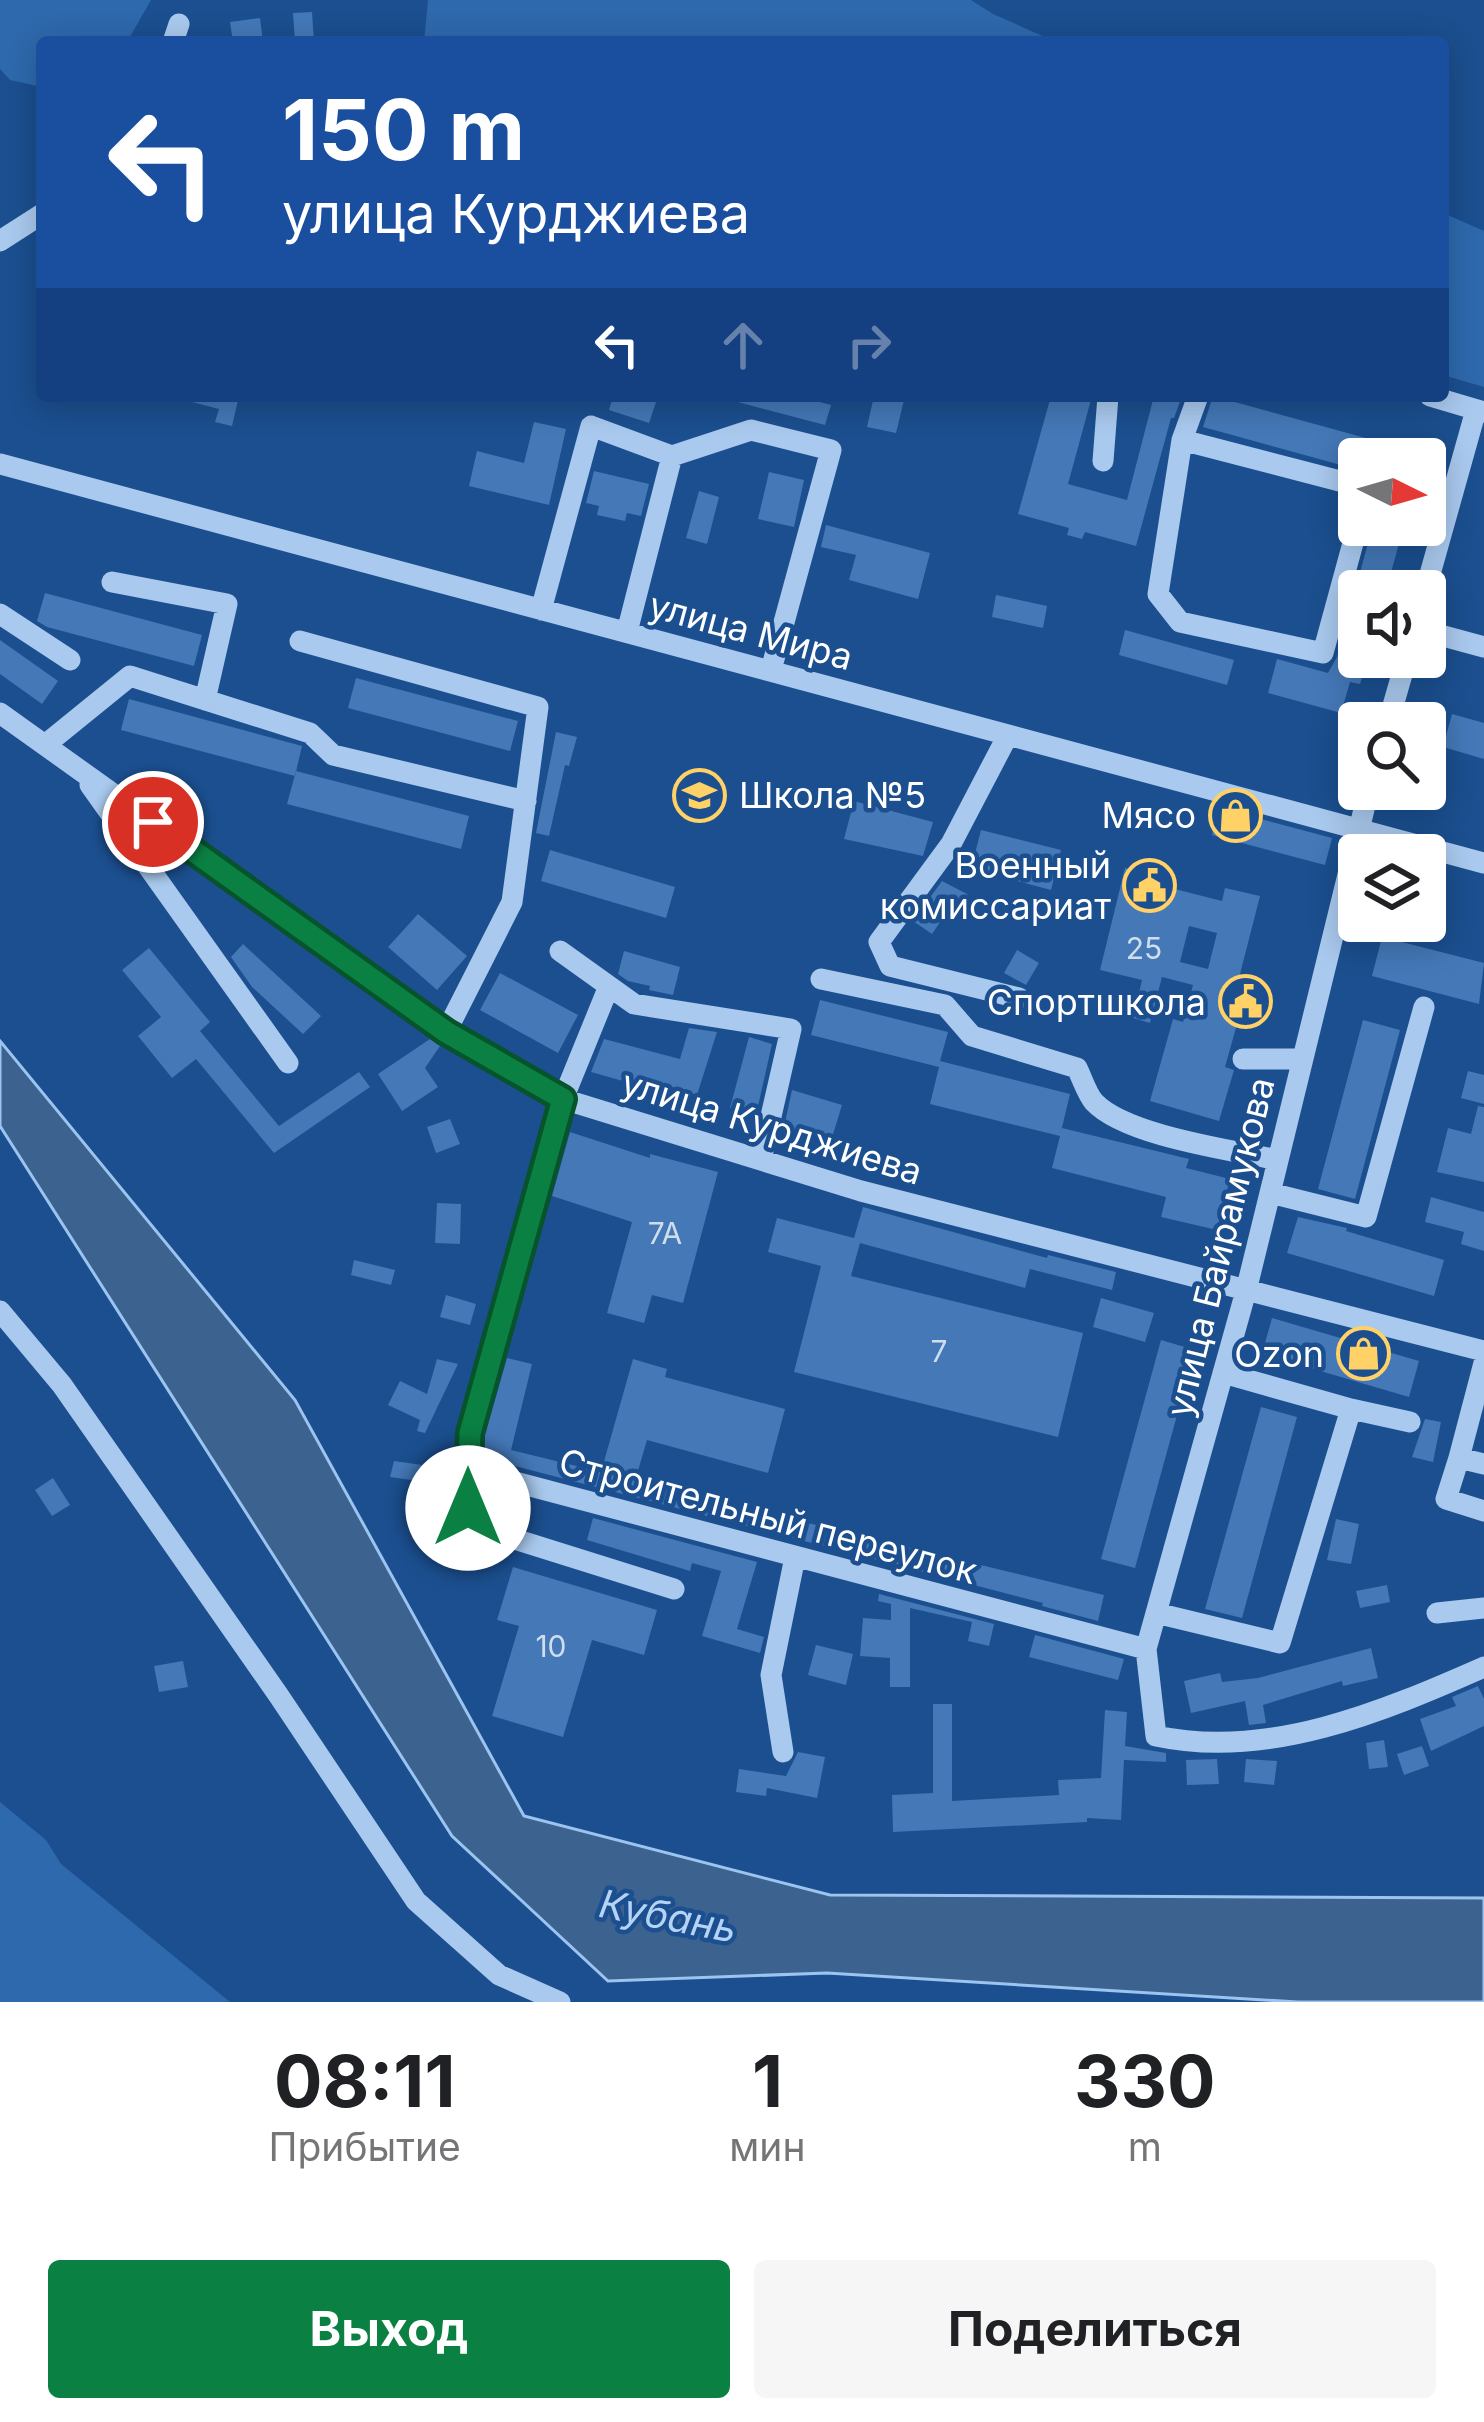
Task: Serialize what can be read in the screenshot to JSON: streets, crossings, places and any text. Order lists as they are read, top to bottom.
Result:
{
  "streets": {
    "street": [
      "улица Мира",
      "улица Курджиева",
      "улица Байрамукова",
      "Строительный переулок"
    ]
  },
  "crossings": [
    ["улица Мира", "улица Байрамукова"],
    ["улица Курджиева", "улица Байрамукова"],
    ["улица Байрамукова", "Строительный переулок"]
  ],
  "water": ["Кубань"],
  "places": {
    "school or university": ["Школа №5"],
    "shop": ["Мясо", "Ozon"],
    "public building": ["Военный комиссариат", "Спортшкола"]
  },
  "house_numbers": [
    "25",
    "7А",
    "7",
    "10"
  ],
  "north": "right",
  "page": {
    "turn": ["150 m", "улица Курджиева"],
    "eta": [
      "08:11",
      "Прибытие",
      "1",
      "мин",
      "330",
      "m"
    ],
    "buttons": ["Выход", "Поделиться"]
  }
}
